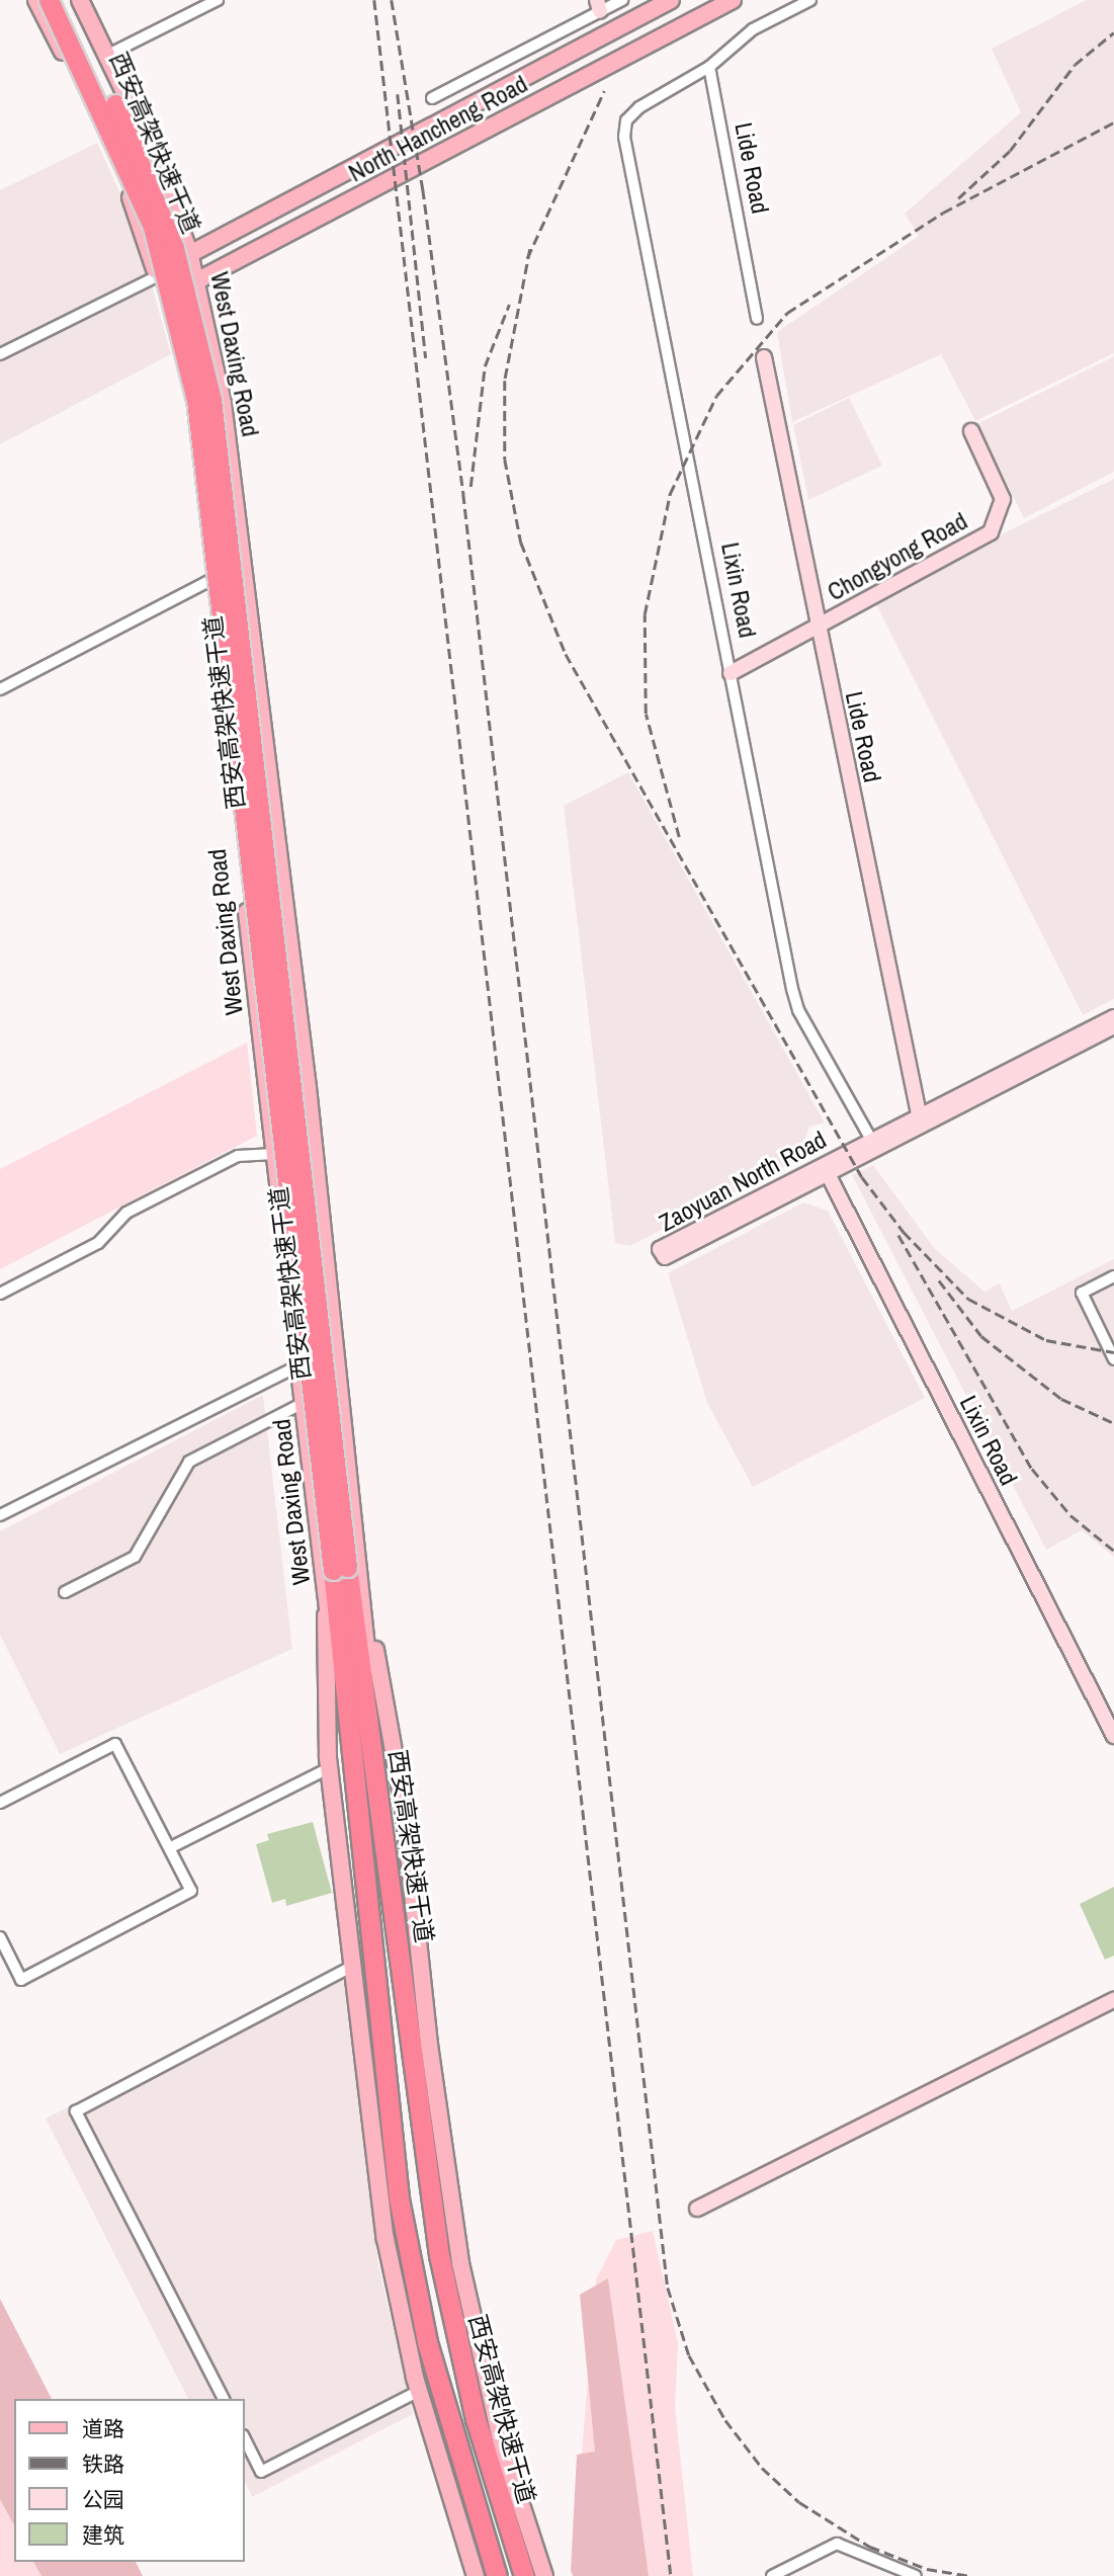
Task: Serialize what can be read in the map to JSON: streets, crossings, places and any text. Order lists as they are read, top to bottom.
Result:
{
  "streets": {
    "highway": ["西安高架快速干道"],
    "main road": ["North Hancheng Road", "West Daxing Road"],
    "street": [
      "Lide Road",
      "Chongyong Road",
      "Lixin Road",
      "Zaoyuan North Road"
    ]
  },
  "crossings": [
    ["North Hancheng Road", "West Daxing Road"],
    ["西安高架快速干道", "West Daxing Road"],
    ["Lide Road", "Chongyong Road"],
    ["Lide Road", "Lixin Road"],
    ["Lide Road", "Zaoyuan North Road"],
    ["Chongyong Road", "Lixin Road"],
    ["Lixin Road", "Zaoyuan North Road"]
  ],
  "legend": [
    "道路",
    "铁路",
    "公园",
    "建筑"
  ]
}
